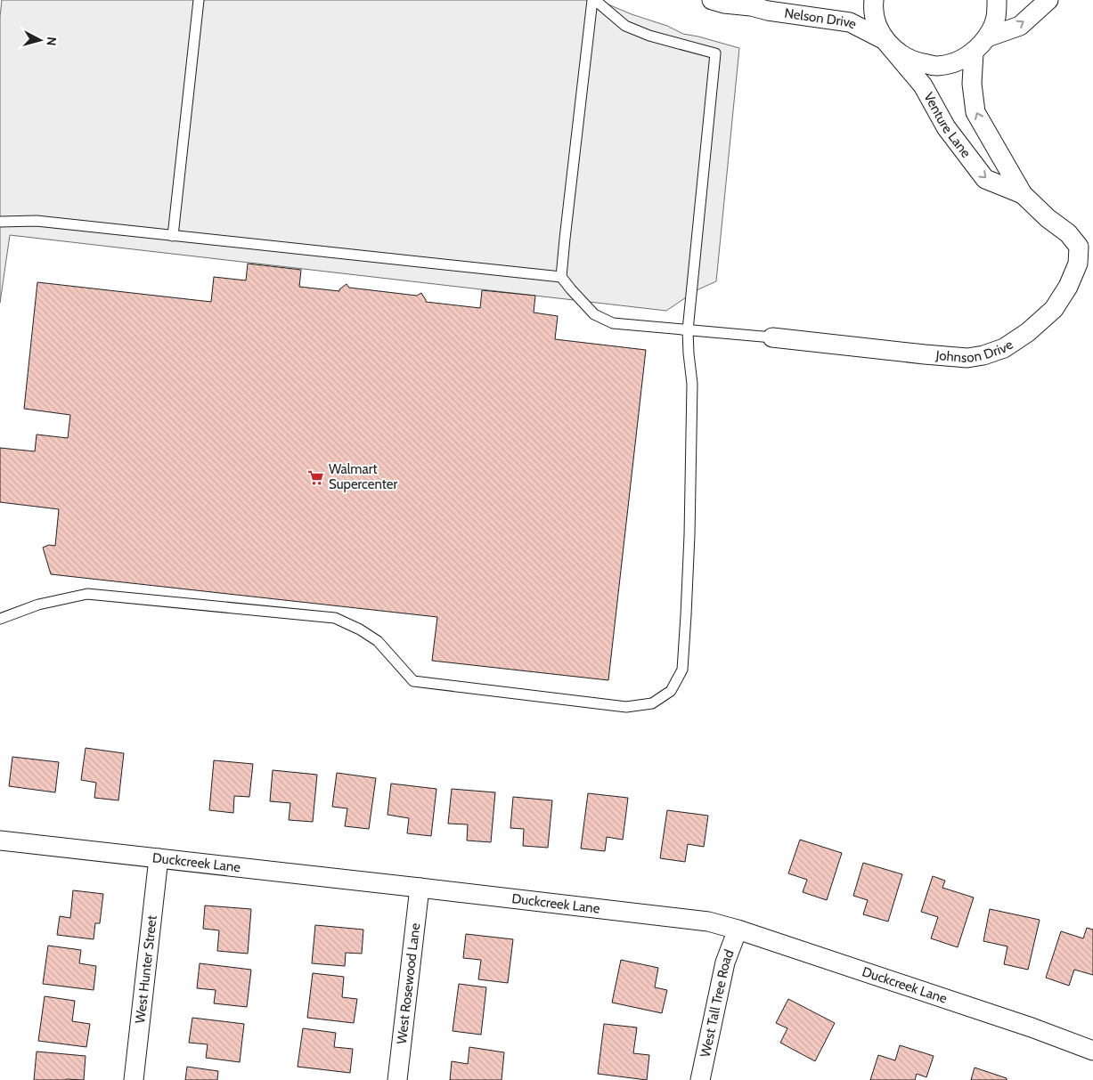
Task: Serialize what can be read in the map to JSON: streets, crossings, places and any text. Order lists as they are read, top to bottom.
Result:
{
  "streets": {
    "street": [
      "Nelson Drive",
      "Venture Lane",
      "Johnson Drive",
      "Duckcreek Lane",
      "West Hunter Street",
      "West Rosewood Lane",
      "West Tall Tree Road"
    ]
  },
  "crossings": [
    ["Nelson Drive", "Venture Lane"],
    ["Venture Lane", "Johnson Drive"],
    ["Duckcreek Lane", "West Hunter Street"],
    ["Duckcreek Lane", "West Rosewood Lane"],
    ["Duckcreek Lane", "West Tall Tree Road"]
  ],
  "places": {
    "supermarket": ["Walmart Supercenter"]
  },
  "north": "right"
}
